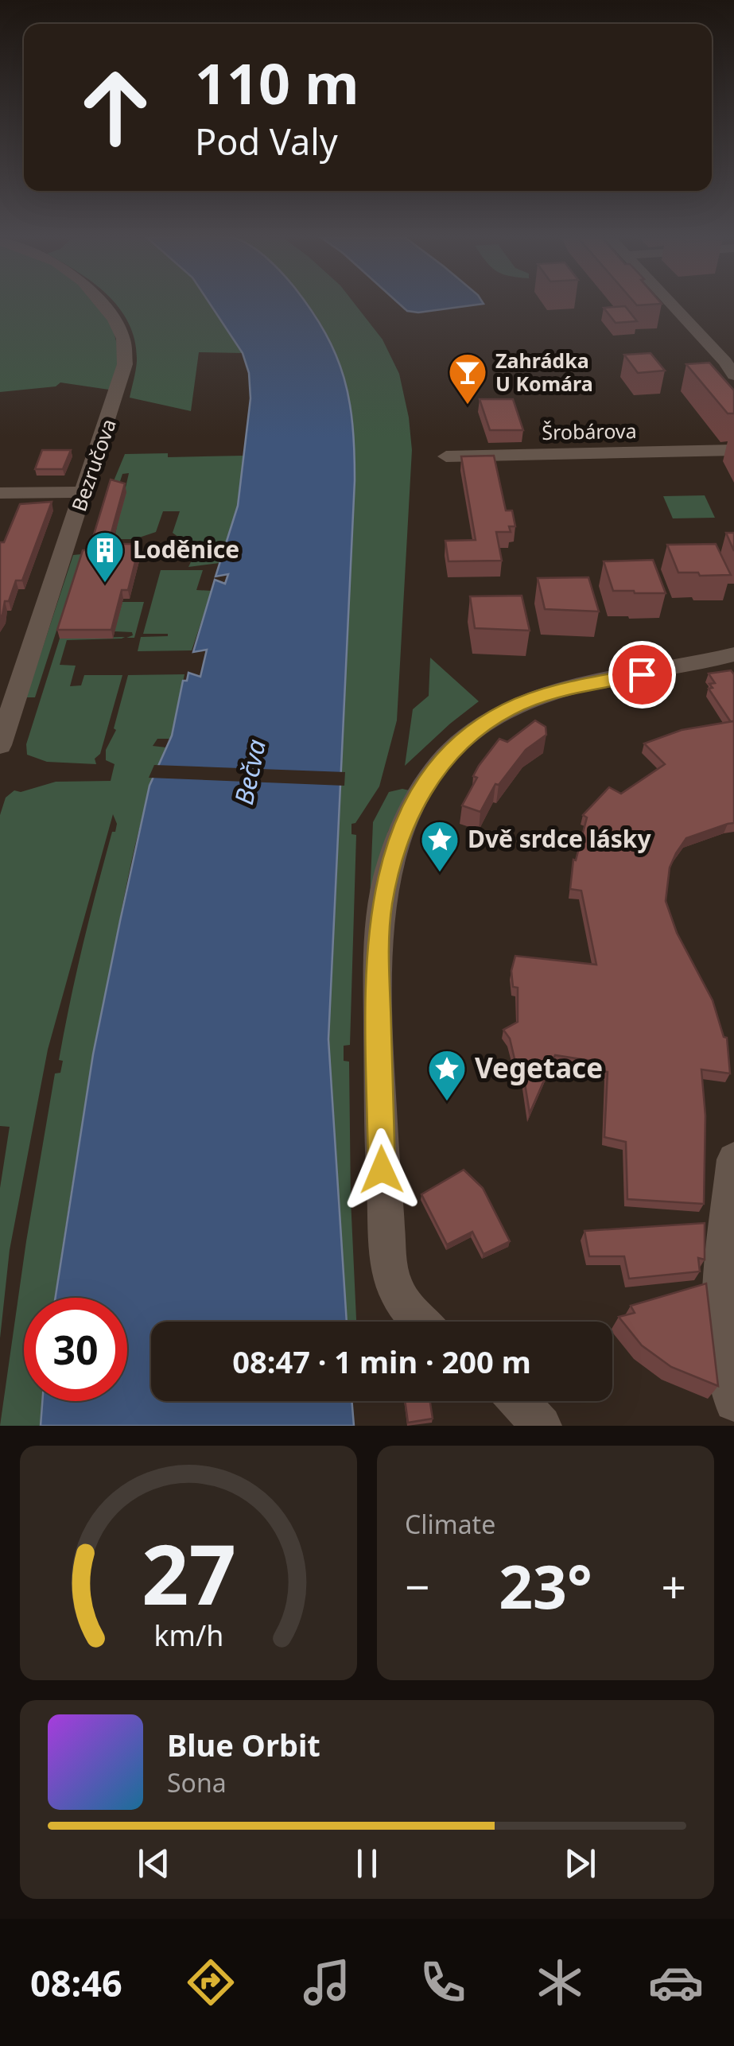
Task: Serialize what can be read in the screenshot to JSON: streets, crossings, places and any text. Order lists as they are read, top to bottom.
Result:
{
  "streets": {
    "street": ["Šrobárova", "Bezručova"]
  },
  "water": ["Bečva"],
  "places": {
    "bar": ["Zahrádka U Komára"],
    "building": ["Loděnice"],
    "place": ["Dvě srdce lásky", "Vegetace"]
  },
  "page": {
    "turn": ["110 m", "Pod Valy"],
    "limit": "30",
    "trip": "08:47 · 1 min · 200 m",
    "tile": "Climate",
    "heat": ["−", "23°", "+"],
    "song": ["Blue Orbit", "Sona"],
    "tabs": "08:46",
    "gauge": ["27", "km/h"]
  }
}
